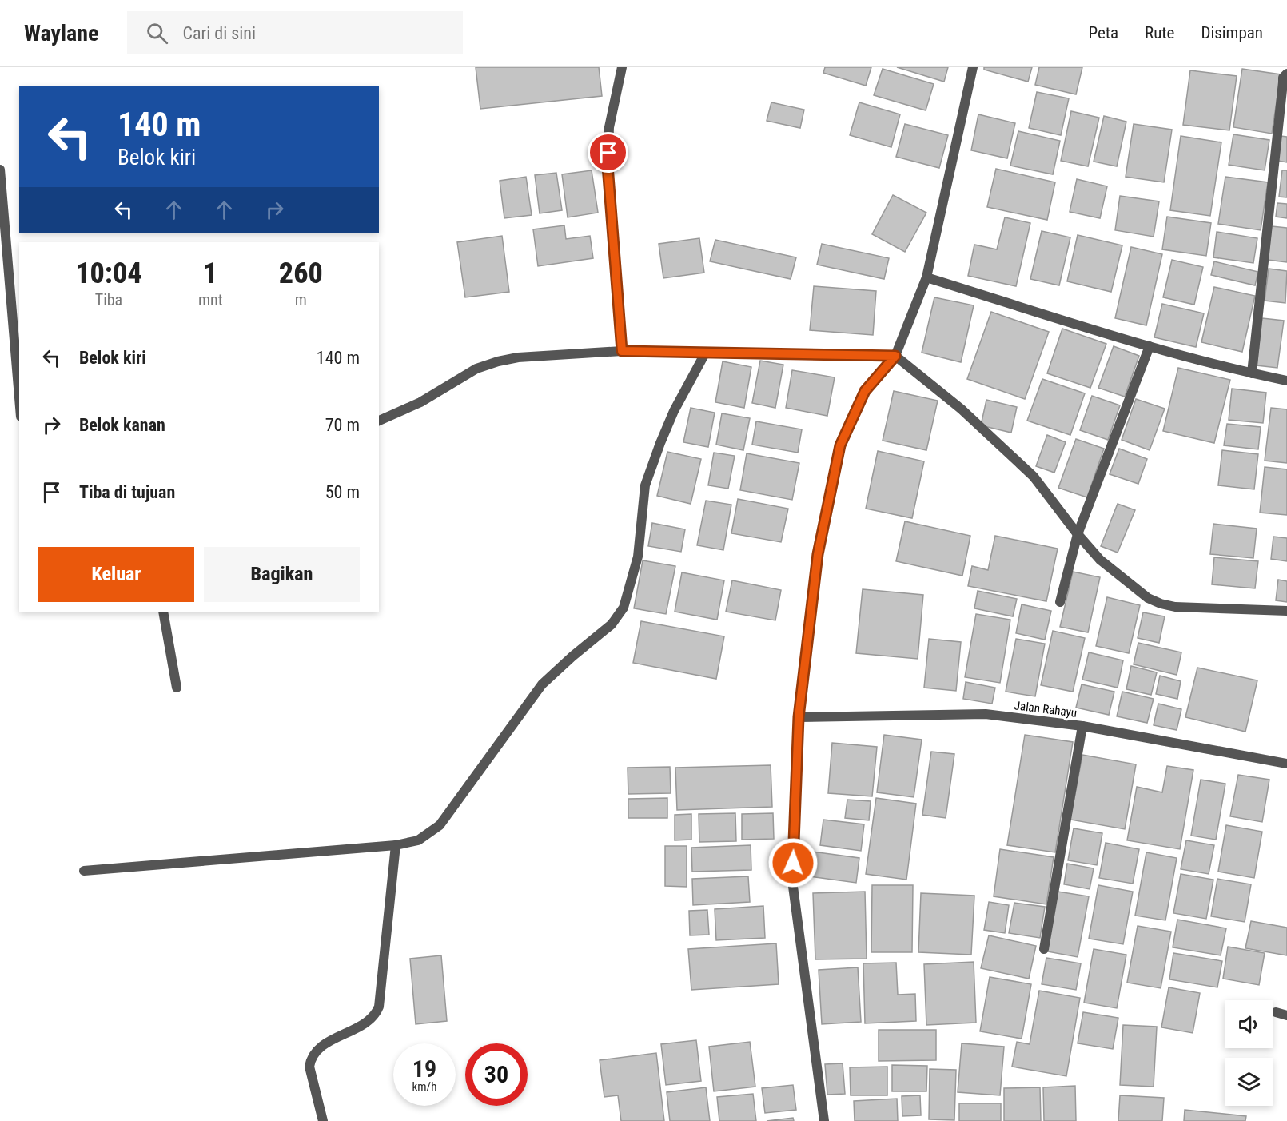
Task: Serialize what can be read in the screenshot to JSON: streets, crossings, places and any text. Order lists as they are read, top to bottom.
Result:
{
  "streets": {
    "street": ["Jalan Rahayu"]
  },
  "page": {
    "header": "Waylane",
    "search": "Cari di sini",
    "nav": ["Peta", "Rute", "Disimpan"],
    "turn": ["140 m", "Belok kiri"],
    "eta": [
      "10:04",
      "Tiba",
      "1",
      "mnt",
      "260",
      "m"
    ],
    "list": [
      {
        "name": "Belok kiri",
        "value": "140 m"
      },
      {
        "name": "Belok kanan",
        "value": "70 m"
      },
      {
        "name": "Tiba di tujuan",
        "value": "50 m"
      }
    ],
    "buttons": ["Keluar", "Bagikan"],
    "speed": "19 km/h",
    "limit": "30"
  }
}
